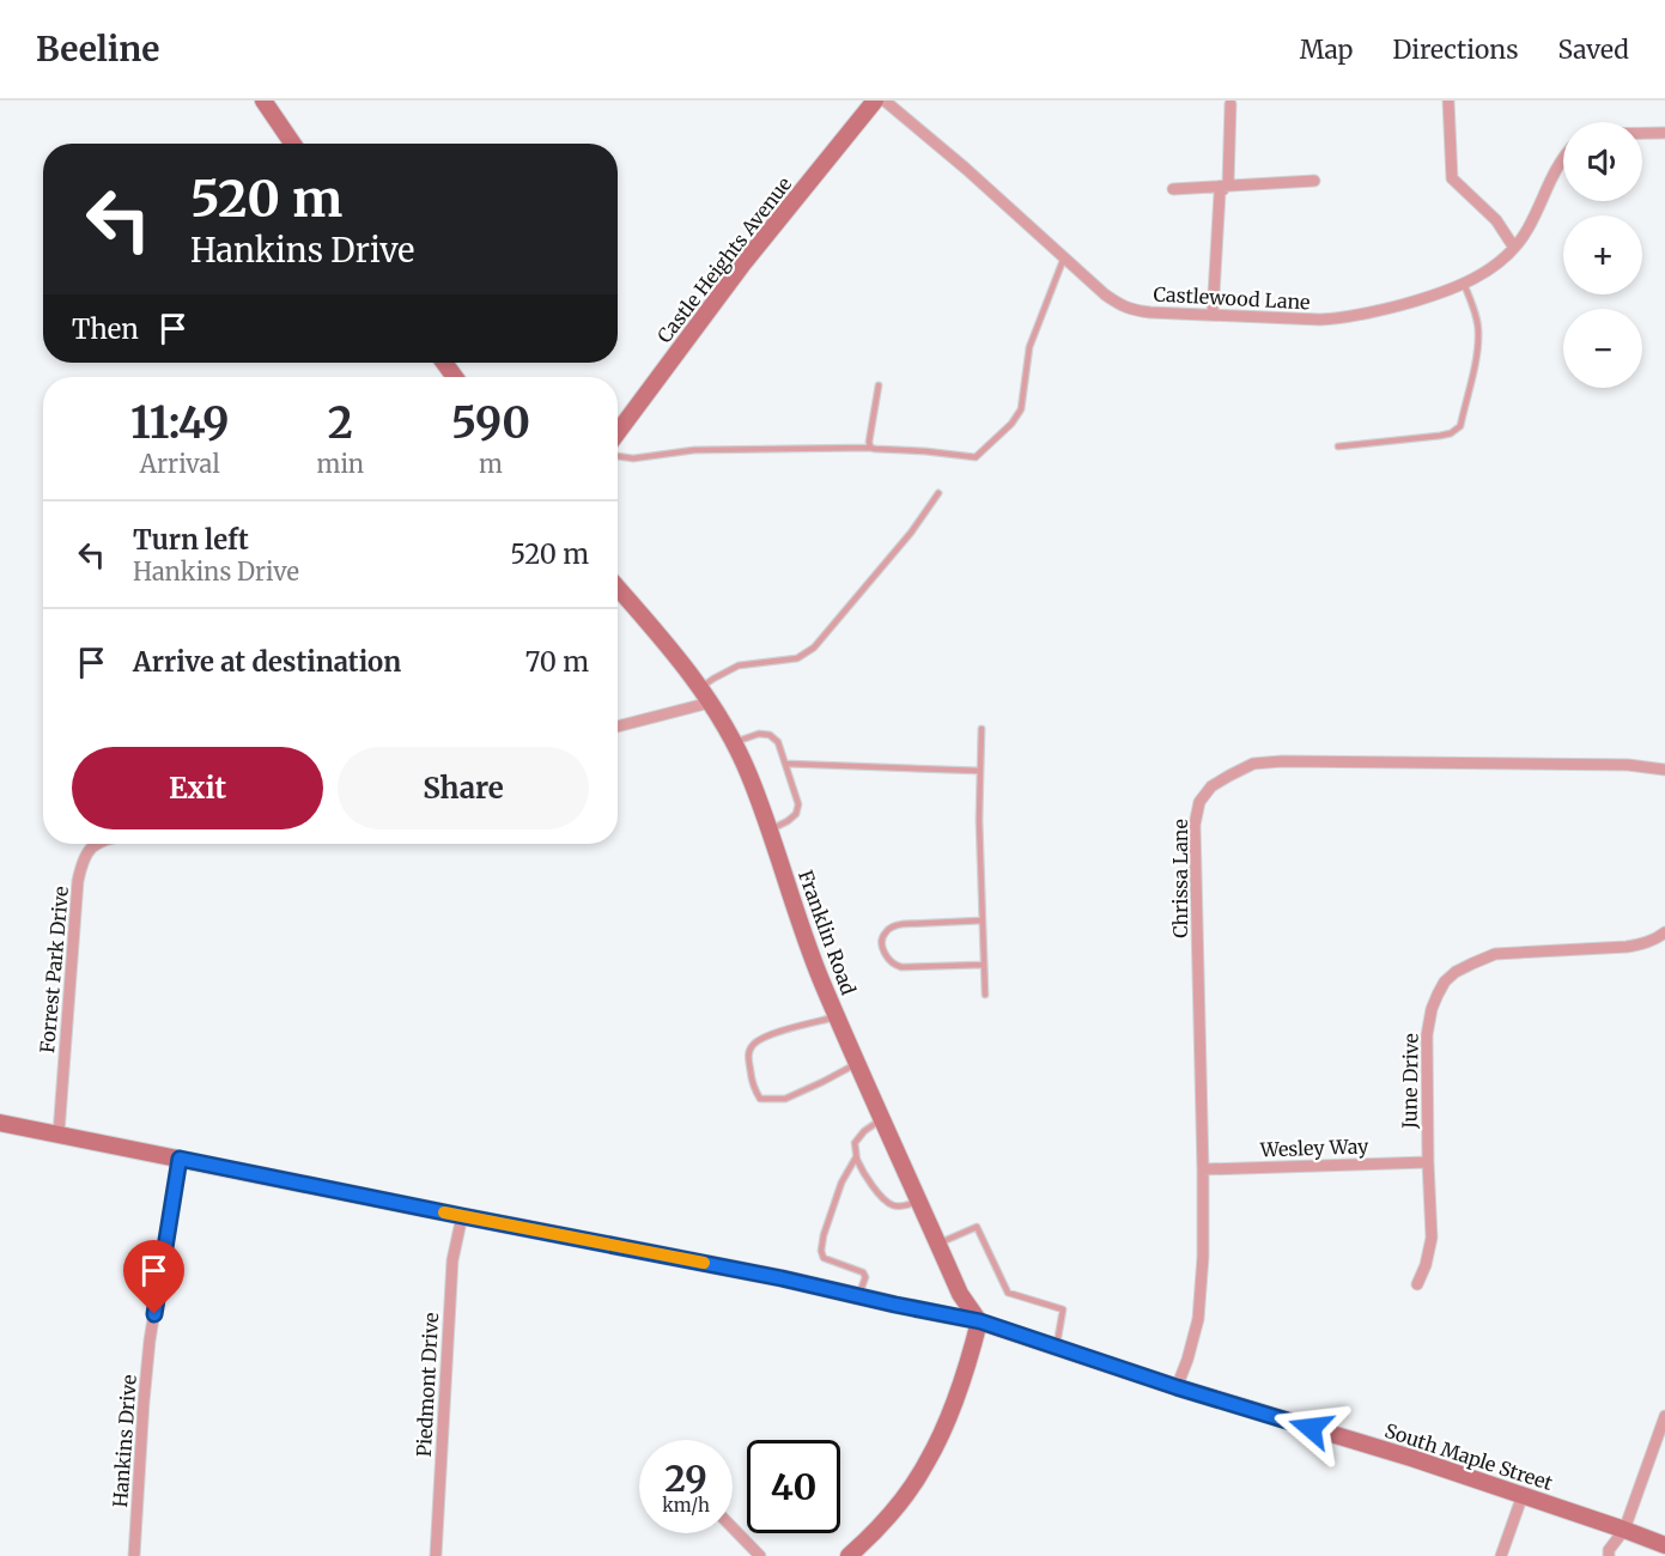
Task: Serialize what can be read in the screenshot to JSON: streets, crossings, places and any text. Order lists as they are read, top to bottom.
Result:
{
  "streets": {
    "street": [
      "Castle Heights Avenue",
      "Castlewood Lane",
      "Chrissa Lane",
      "Franklin Road",
      "Forrest Park Drive",
      "June Drive",
      "Wesley Way",
      "Piedmont Drive",
      "Hankins Drive",
      "South Maple Street"
    ]
  },
  "crossings": [
    ["Chrissa Lane", "Wesley Way"],
    ["Chrissa Lane", "South Maple Street"],
    ["Franklin Road", "South Maple Street"],
    ["Forrest Park Drive", "South Maple Street"],
    ["June Drive", "Wesley Way"],
    ["Piedmont Drive", "South Maple Street"],
    ["Hankins Drive", "South Maple Street"]
  ],
  "page": {
    "header": "Beeline",
    "nav": ["Map", "Directions", "Saved"],
    "map_buttons": ["+", "−"],
    "turn": ["520 m", "Hankins Drive"],
    "then": "Then",
    "eta": [
      "11:49",
      "Arrival",
      "2",
      "min",
      "590",
      "m"
    ],
    "list": [
      {
        "name": "Turn left",
        "note": "Hankins Drive",
        "value": "520 m"
      },
      {
        "name": "Arrive at destination",
        "value": "70 m"
      }
    ],
    "buttons": ["Exit", "Share"],
    "speed": "29 km/h",
    "limit": "40"
  }
}
